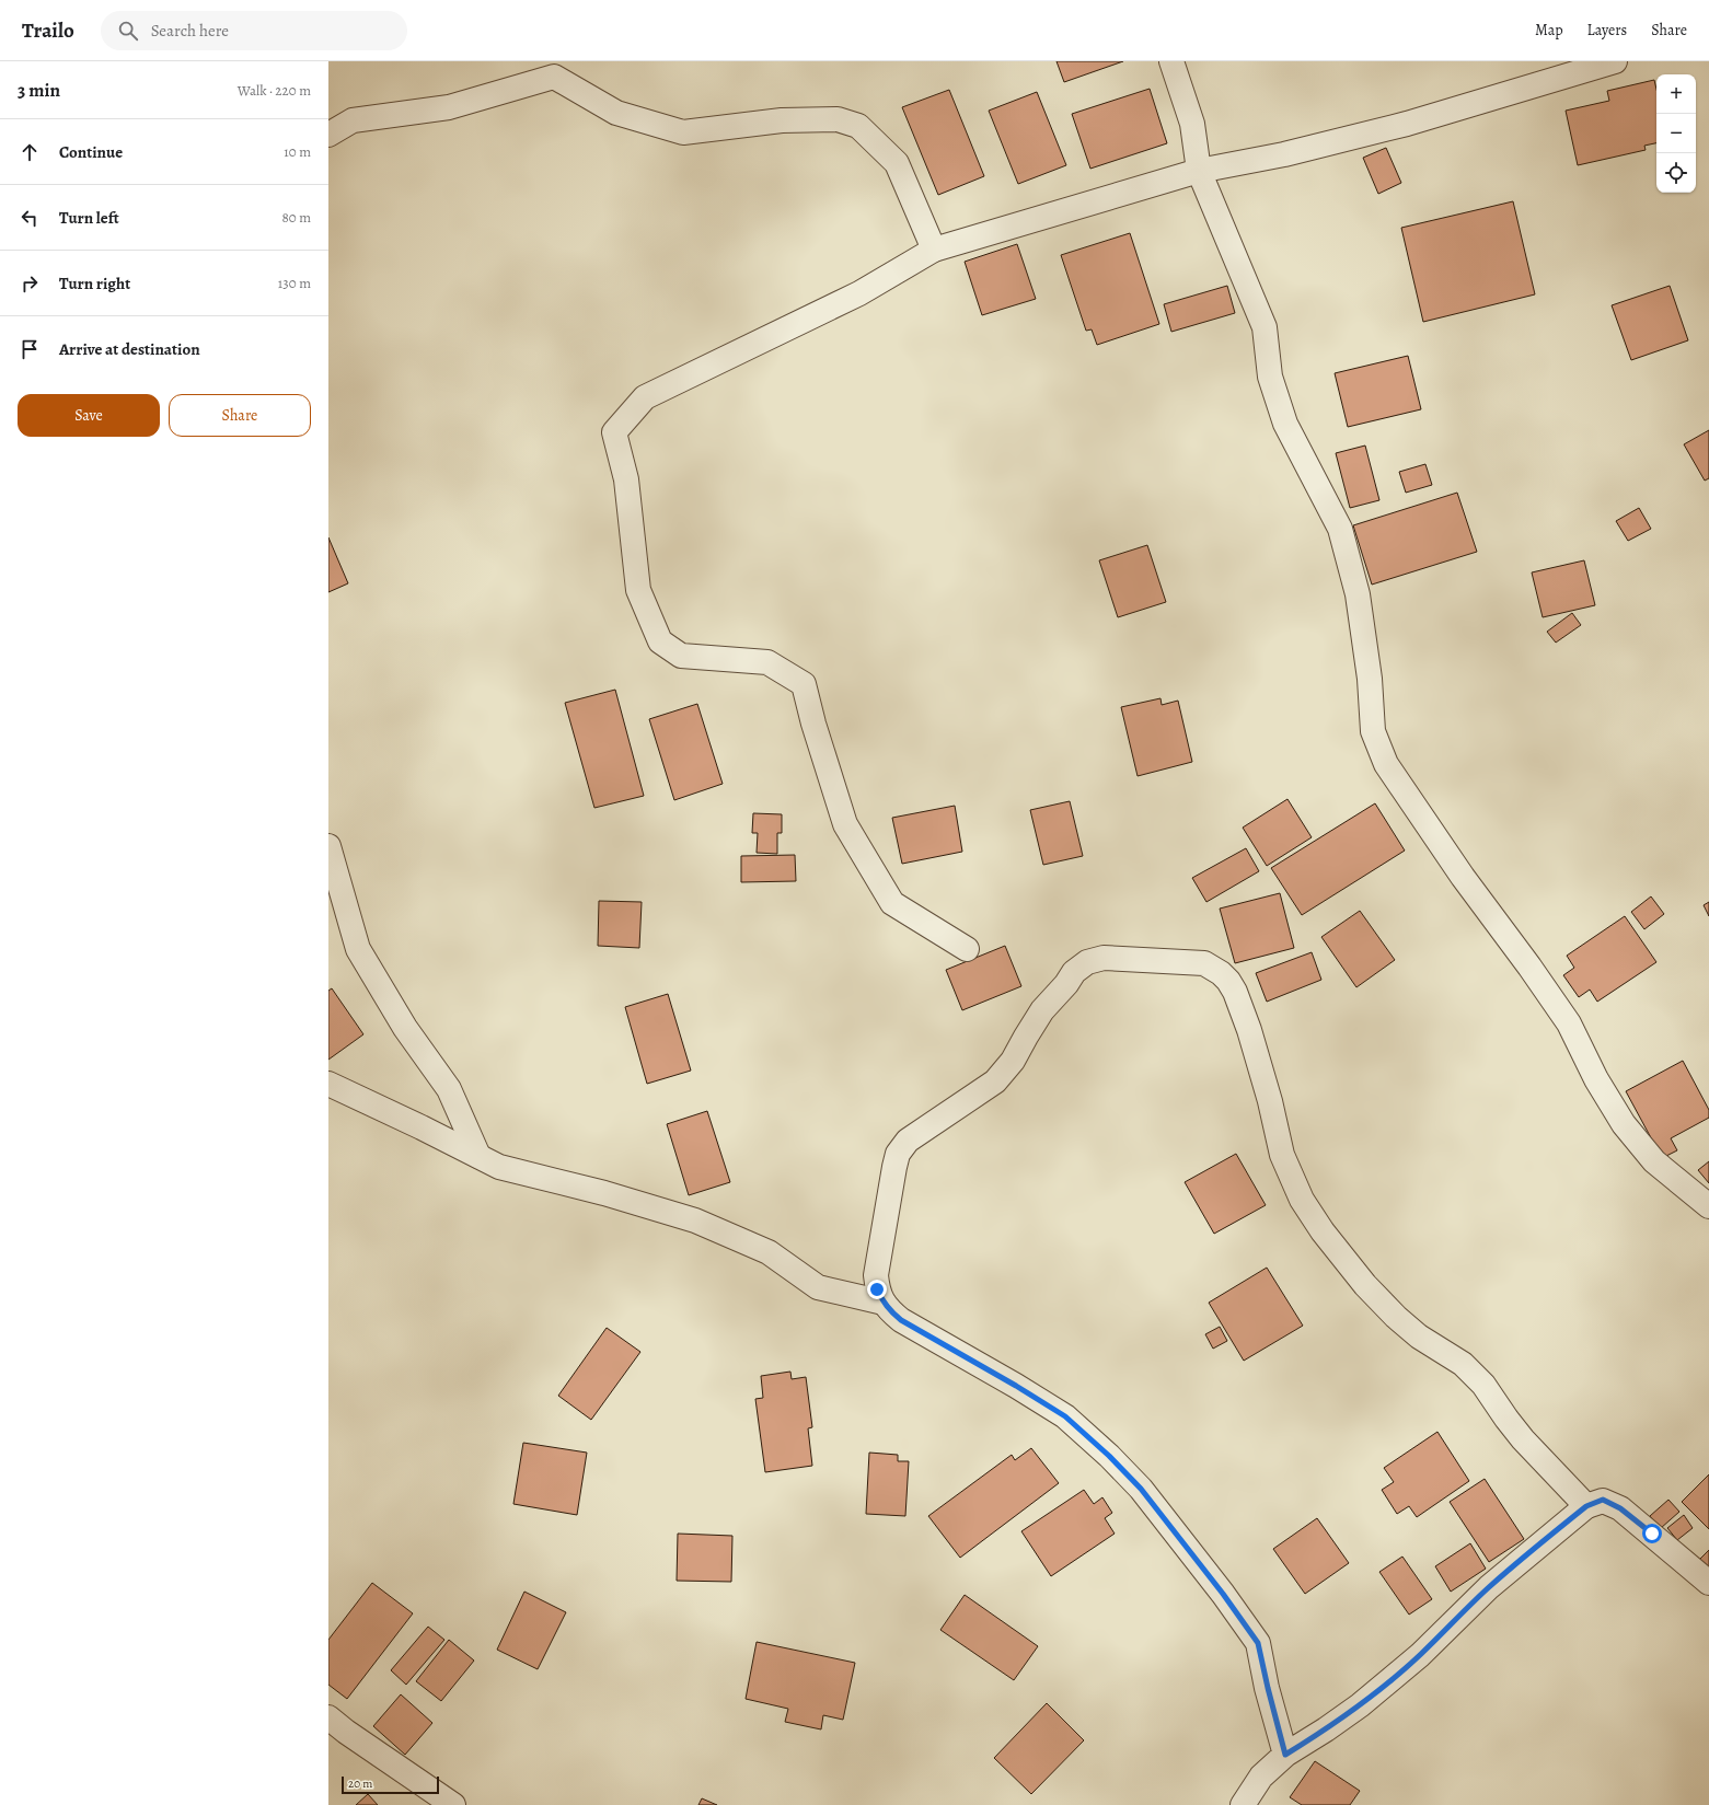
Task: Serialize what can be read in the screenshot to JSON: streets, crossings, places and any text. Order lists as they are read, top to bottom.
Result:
{
  "scale_bar": "20 m",
  "page": {
    "header": "Trailo",
    "search": "Search here",
    "nav": ["Map", "Layers", "Share"],
    "heading": ["3 min", "Walk · 220 m"],
    "map_buttons": ["+", "−"],
    "list": [
      ["Continue", "10 m"],
      ["Turn left", "80 m"],
      ["Turn right", "130 m"],
      "Arrive at destination"
    ],
    "buttons": ["Save", "Share"],
    "scale": "20 m"
  }
}
